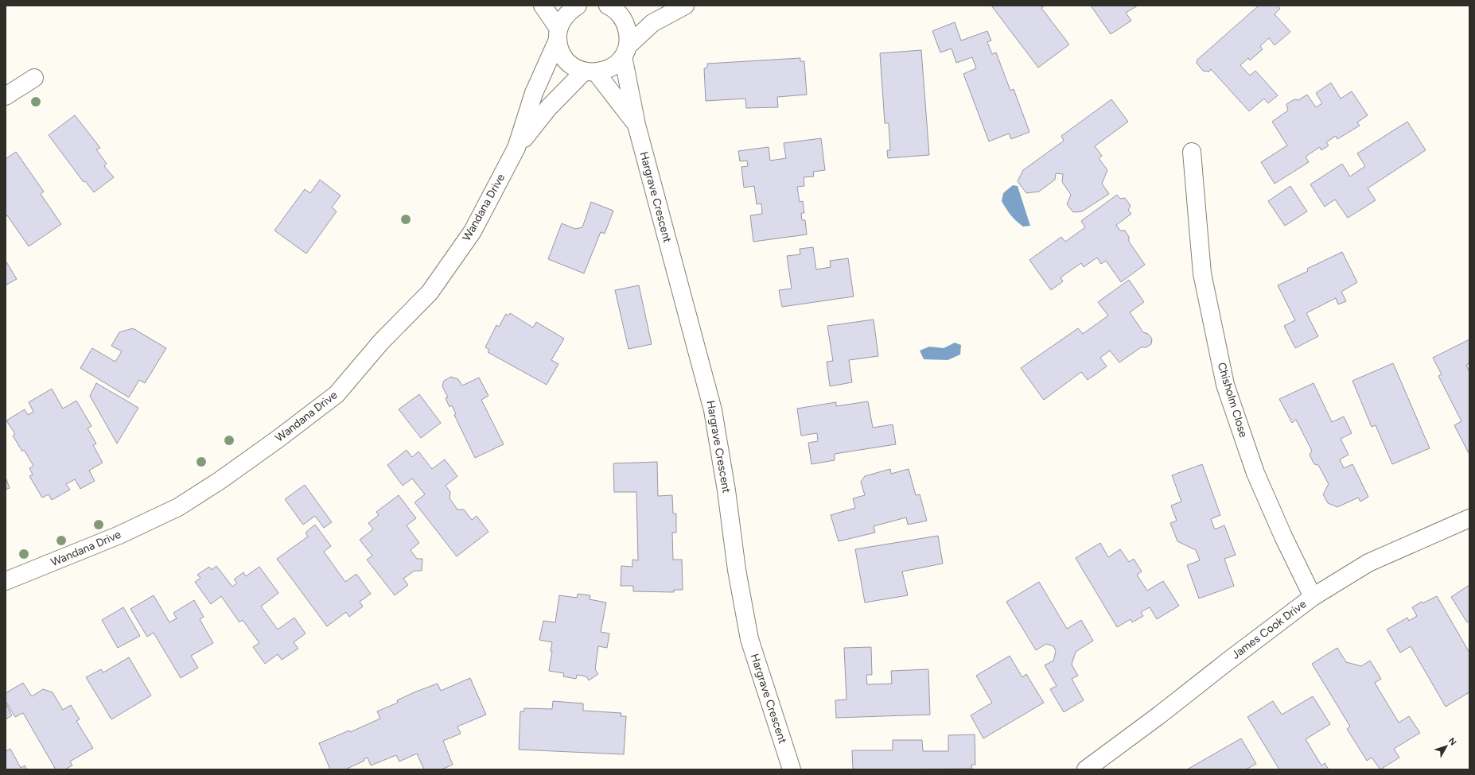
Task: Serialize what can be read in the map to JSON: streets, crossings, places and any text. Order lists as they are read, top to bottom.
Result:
{
  "streets": {
    "street": [
      "Hargrave Crescent",
      "Wandana Drive",
      "Chisholm Close",
      "James Cook Drive"
    ]
  },
  "crossings": [
    ["Hargrave Crescent", "Wandana Drive"],
    ["Chisholm Close", "James Cook Drive"]
  ],
  "north": "top right"
}
